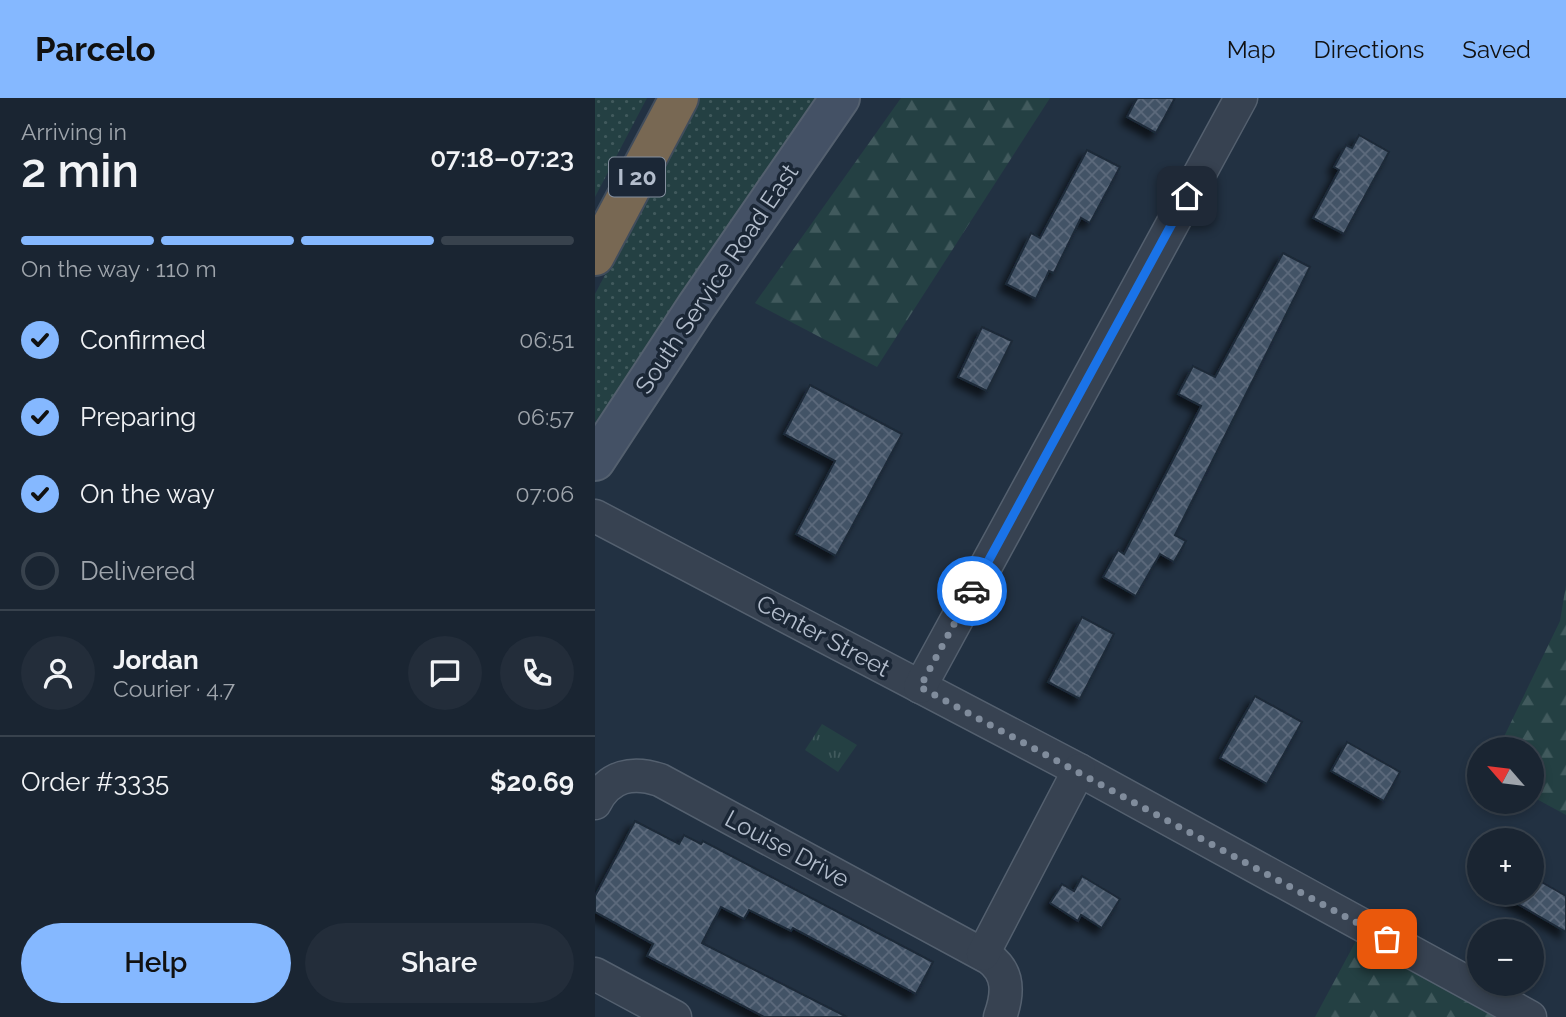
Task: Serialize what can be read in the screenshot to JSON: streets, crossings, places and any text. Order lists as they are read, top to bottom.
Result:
{
  "streets": {
    "highway": ["I 20"],
    "main road": ["South Service Road East"],
    "street": ["Center Street", "Louise Drive"]
  },
  "north": "top left",
  "page": {
    "header": "Parcelo",
    "nav": ["Map", "Directions", "Saved"],
    "heading": ["2 min", "Arriving in", "07:18–07:23"],
    "panel": [
      "Jordan",
      "Courier · 4.7",
      "Order #3335",
      "$20.69"
    ],
    "bar": "On the way · 110 m",
    "list": [
      ["Confirmed", "06:51"],
      ["Preparing", "06:57"],
      ["On the way", "07:06"],
      "Delivered"
    ],
    "map_buttons": ["+", "−"],
    "buttons": ["Help", "Share"]
  }
}
